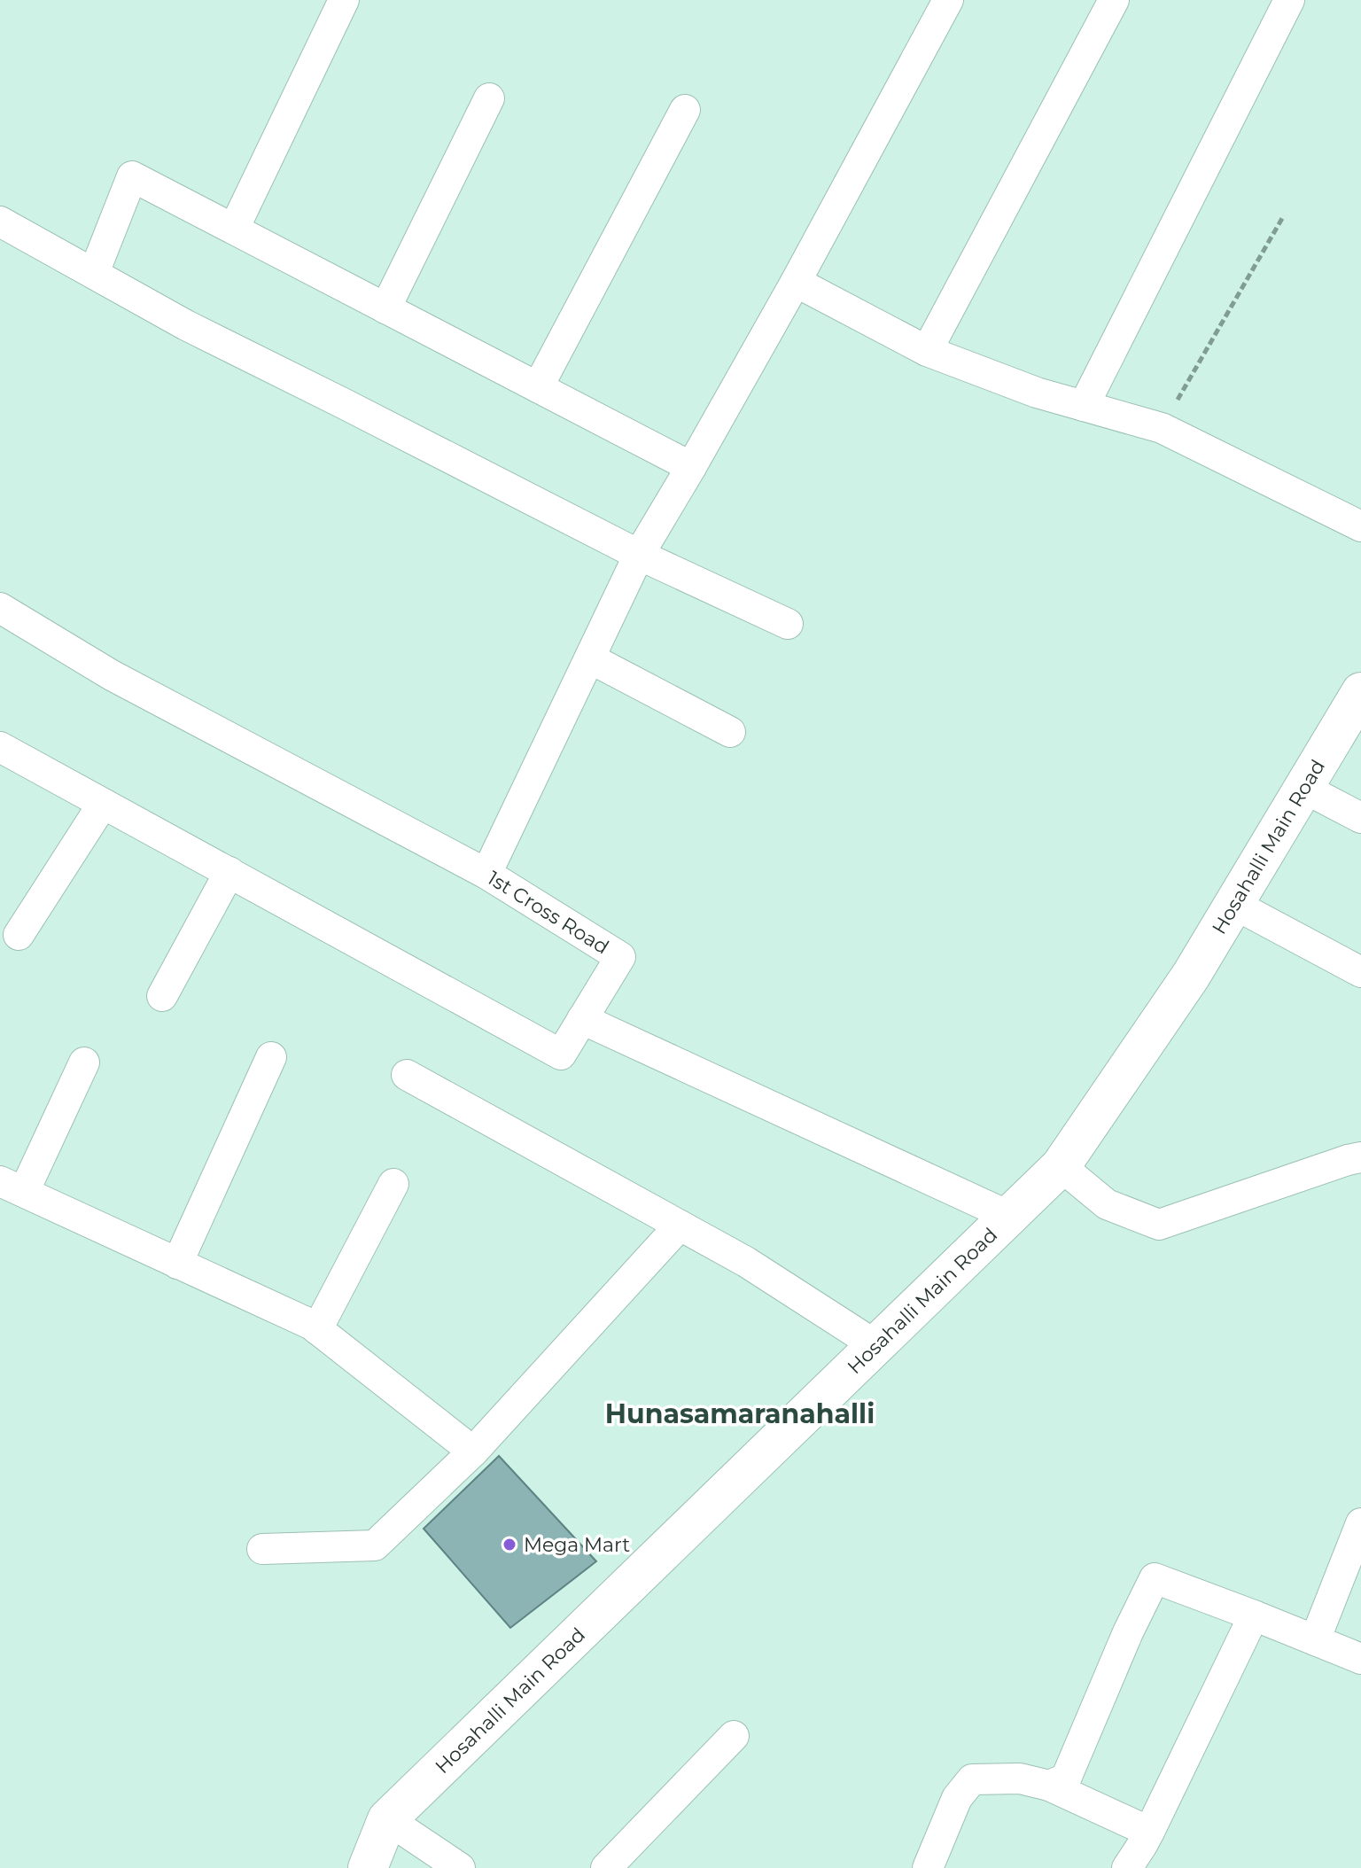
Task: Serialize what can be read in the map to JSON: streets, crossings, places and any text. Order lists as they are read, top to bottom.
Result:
{
  "streets": {
    "street": ["Hosahalli Main Road", "1st Cross Road"]
  },
  "districts": ["Hunasamaranahalli"],
  "places": ["Mega Mart"]
}
